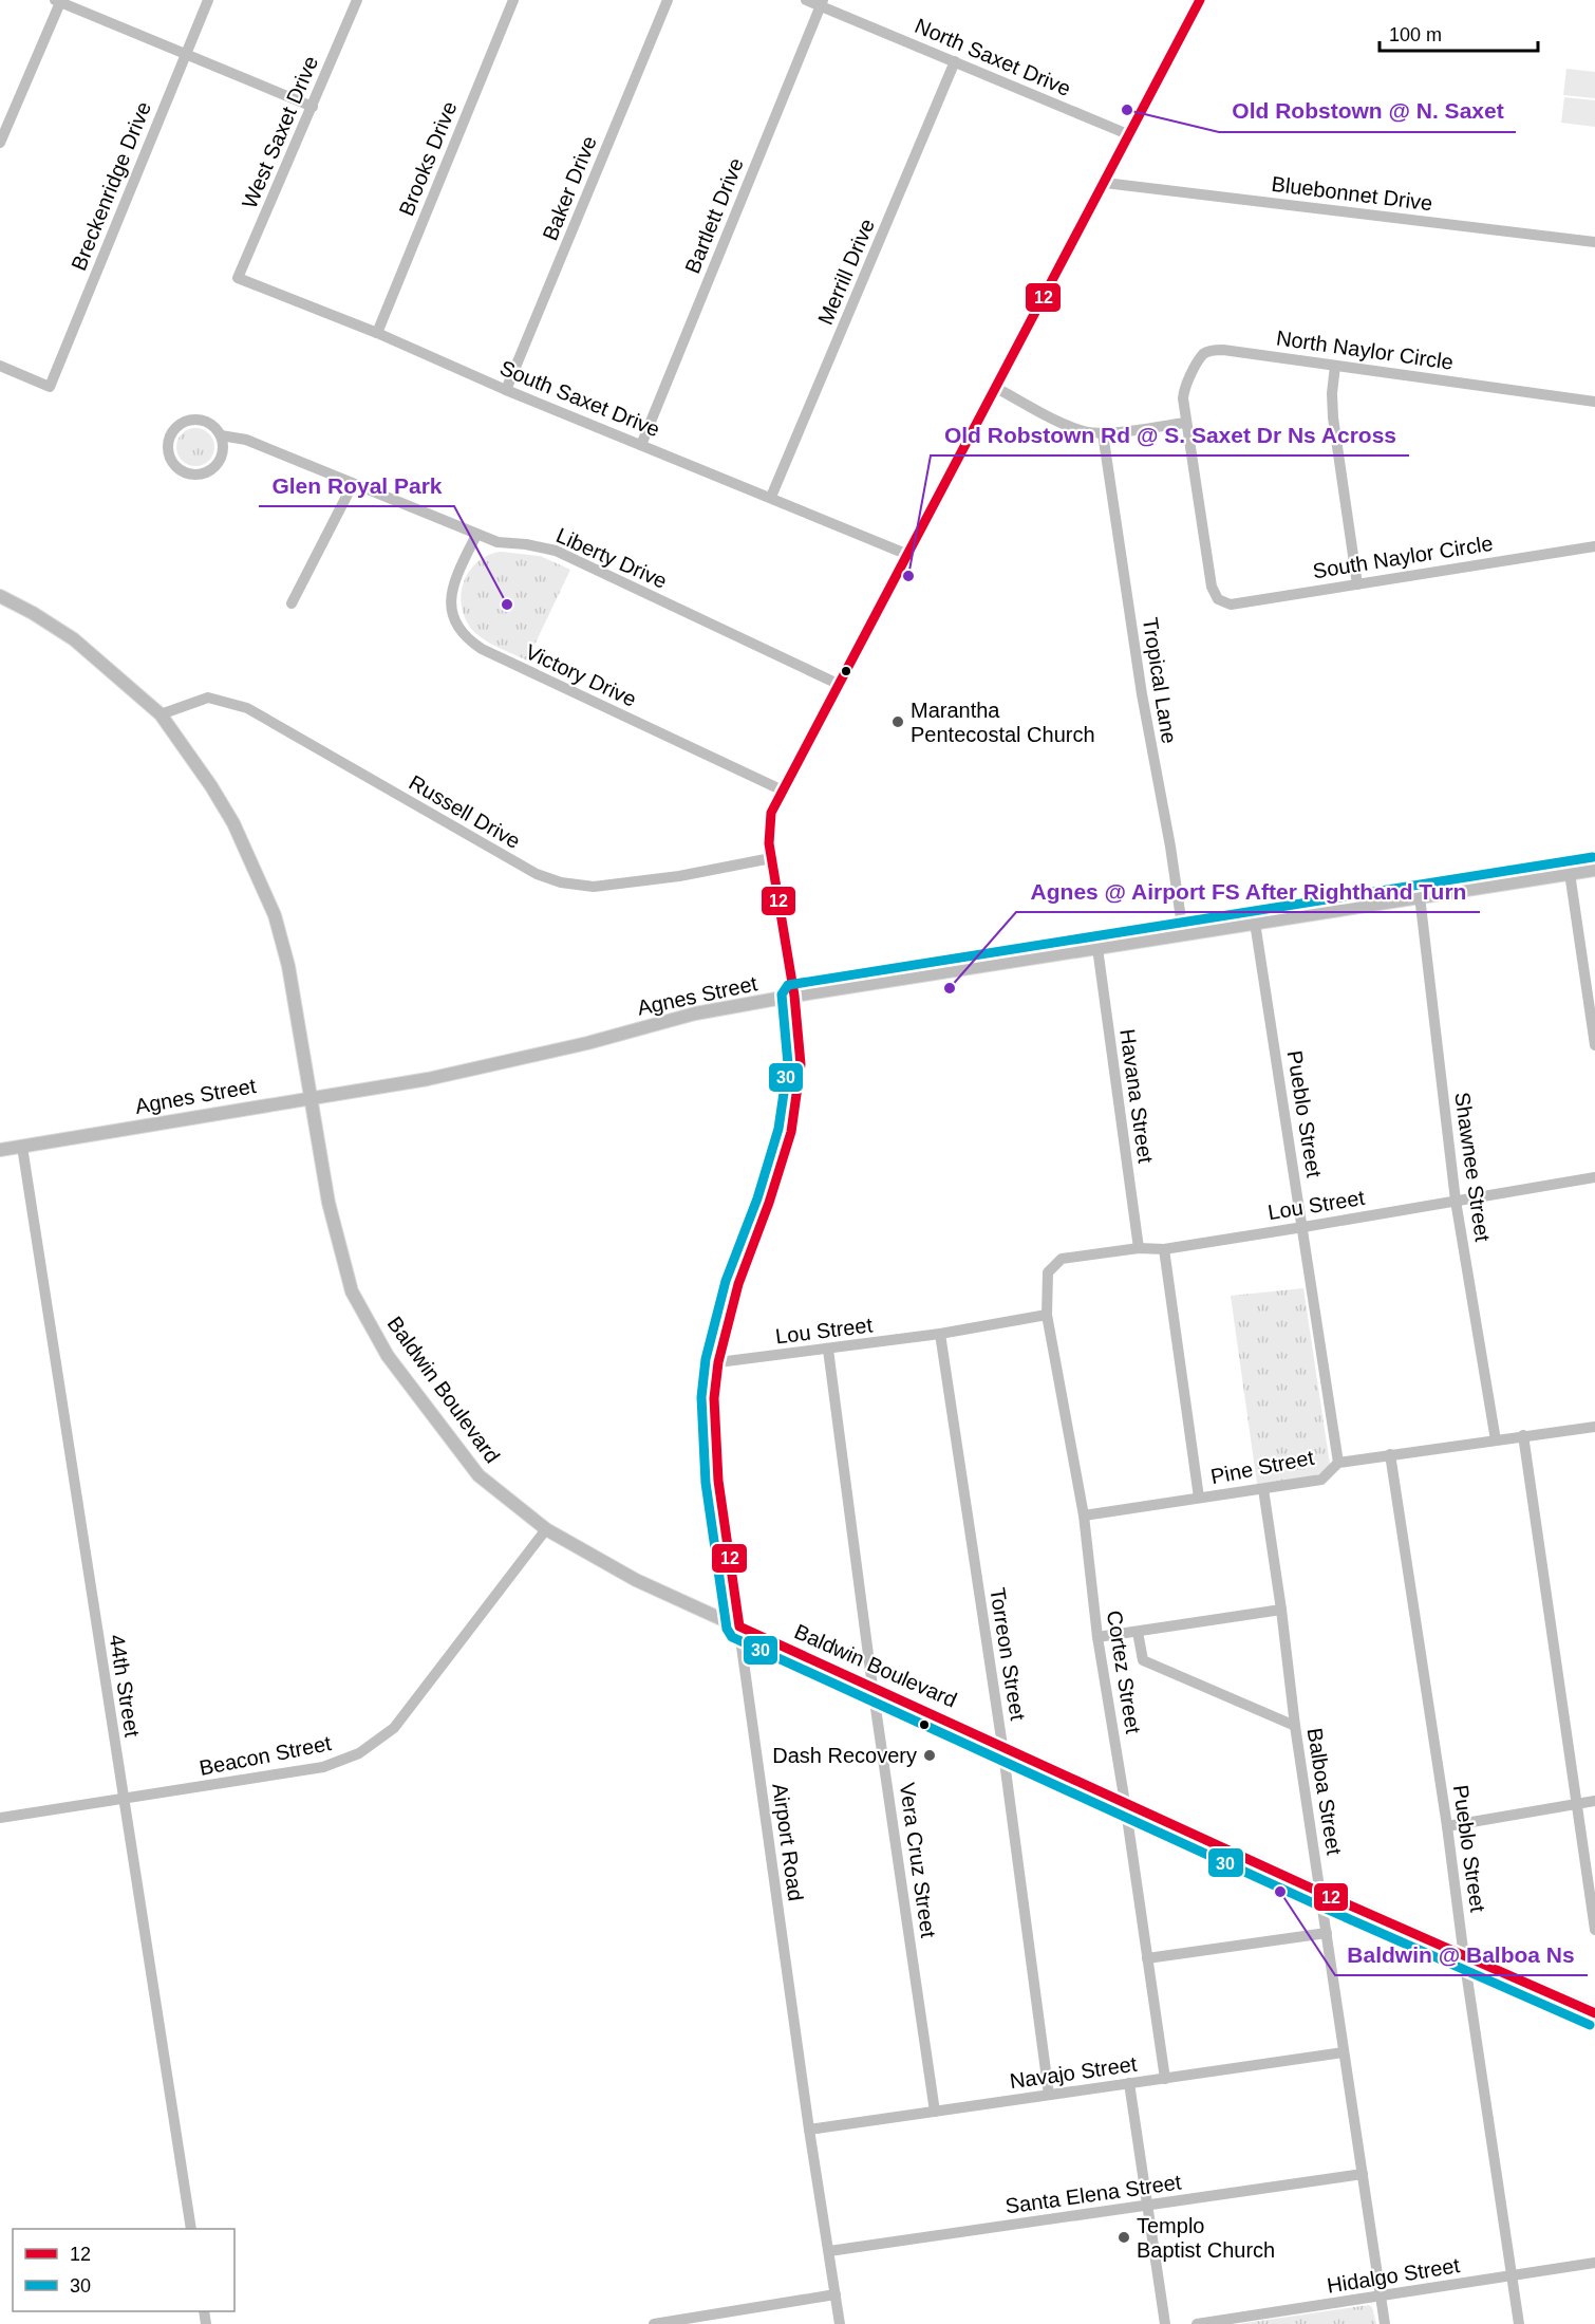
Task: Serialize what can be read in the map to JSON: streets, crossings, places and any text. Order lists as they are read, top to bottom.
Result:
{
  "streets": {
    "main road": ["Agnes Street", "Baldwin Boulevard"],
    "street": [
      "North Saxet Drive",
      "West Saxet Drive",
      "Brooks Drive",
      "Breckenridge Drive",
      "Baker Drive",
      "Bluebonnet Drive",
      "Bartlett Drive",
      "Merrill Drive",
      "North Naylor Circle",
      "South Saxet Drive",
      "South Naylor Circle",
      "Liberty Drive",
      "Victory Drive",
      "Tropical Lane",
      "Russell Drive",
      "Havana Street",
      "Pueblo Street",
      "Shawnee Street",
      "Lou Street",
      "Pine Street",
      "Torreon Street",
      "Cortez Street",
      "44th Street",
      "Beacon Street",
      "Balboa Street",
      "Airport Road",
      "Vera Cruz Street",
      "Navajo Street",
      "Santa Elena Street",
      "Hidalgo Street"
    ]
  },
  "crossings": [
    ["North Saxet Drive", "Bartlett Drive"],
    ["North Saxet Drive", "Merrill Drive"],
    ["North Saxet Drive", "Airport Road"],
    ["West Saxet Drive", "South Saxet Drive"],
    ["Brooks Drive", "South Saxet Drive"],
    ["Baker Drive", "South Saxet Drive"],
    ["Bluebonnet Drive", "Airport Road"],
    ["Bartlett Drive", "South Saxet Drive"],
    ["Merrill Drive", "South Saxet Drive"],
    ["North Naylor Circle", "South Naylor Circle"],
    ["South Saxet Drive", "Airport Road"],
    ["Liberty Drive", "Victory Drive"],
    ["Liberty Drive", "Airport Road"],
    ["Victory Drive", "Airport Road"],
    ["Tropical Lane", "Agnes Street"],
    ["Russell Drive", "Baldwin Boulevard"],
    ["Russell Drive", "Airport Road"],
    ["Agnes Street", "Havana Street"],
    ["Agnes Street", "Pueblo Street"],
    ["Agnes Street", "Shawnee Street"],
    ["Agnes Street", "Baldwin Boulevard"],
    ["Agnes Street", "44th Street"],
    ["Agnes Street", "Airport Road"],
    ["Havana Street", "Lou Street"],
    ["Pueblo Street", "Lou Street"],
    ["Pueblo Street", "Baldwin Boulevard"],
    ["Pueblo Street", "Pine Street"],
    ["Pueblo Street", "Hidalgo Street"],
    ["Shawnee Street", "Lou Street"],
    ["Shawnee Street", "Pine Street"],
    ["Lou Street", "Torreon Street"],
    ["Lou Street", "Cortez Street"],
    ["Lou Street", "Airport Road"],
    ["Lou Street", "Vera Cruz Street"],
    ["Baldwin Boulevard", "Torreon Street"],
    ["Baldwin Boulevard", "Cortez Street"],
    ["Baldwin Boulevard", "Beacon Street"],
    ["Baldwin Boulevard", "Balboa Street"],
    ["Baldwin Boulevard", "Airport Road"],
    ["Baldwin Boulevard", "Vera Cruz Street"],
    ["Pine Street", "Cortez Street"],
    ["Pine Street", "Balboa Street"],
    ["Torreon Street", "Navajo Street"],
    ["Cortez Street", "Navajo Street"],
    ["44th Street", "Beacon Street"],
    ["Balboa Street", "Navajo Street"],
    ["Balboa Street", "Santa Elena Street"],
    ["Balboa Street", "Hidalgo Street"],
    ["Airport Road", "Navajo Street"],
    ["Airport Road", "Santa Elena Street"],
    ["Vera Cruz Street", "Navajo Street"]
  ],
  "places": [
    "Old Robstown @ N. Saxet",
    "Old Robstown Rd @ S. Saxet Dr Ns Across",
    "Glen Royal Park",
    "Marantha Pentecostal Church",
    "Agnes @ Airport FS After Righthand Turn",
    "Dash Recovery",
    "Baldwin @ Balboa Ns",
    "Templo Baptist Church"
  ],
  "lines": ["transit line 12", "transit line 30"],
  "legend": ["12", "30"],
  "scale_bar": "100 m"
}
